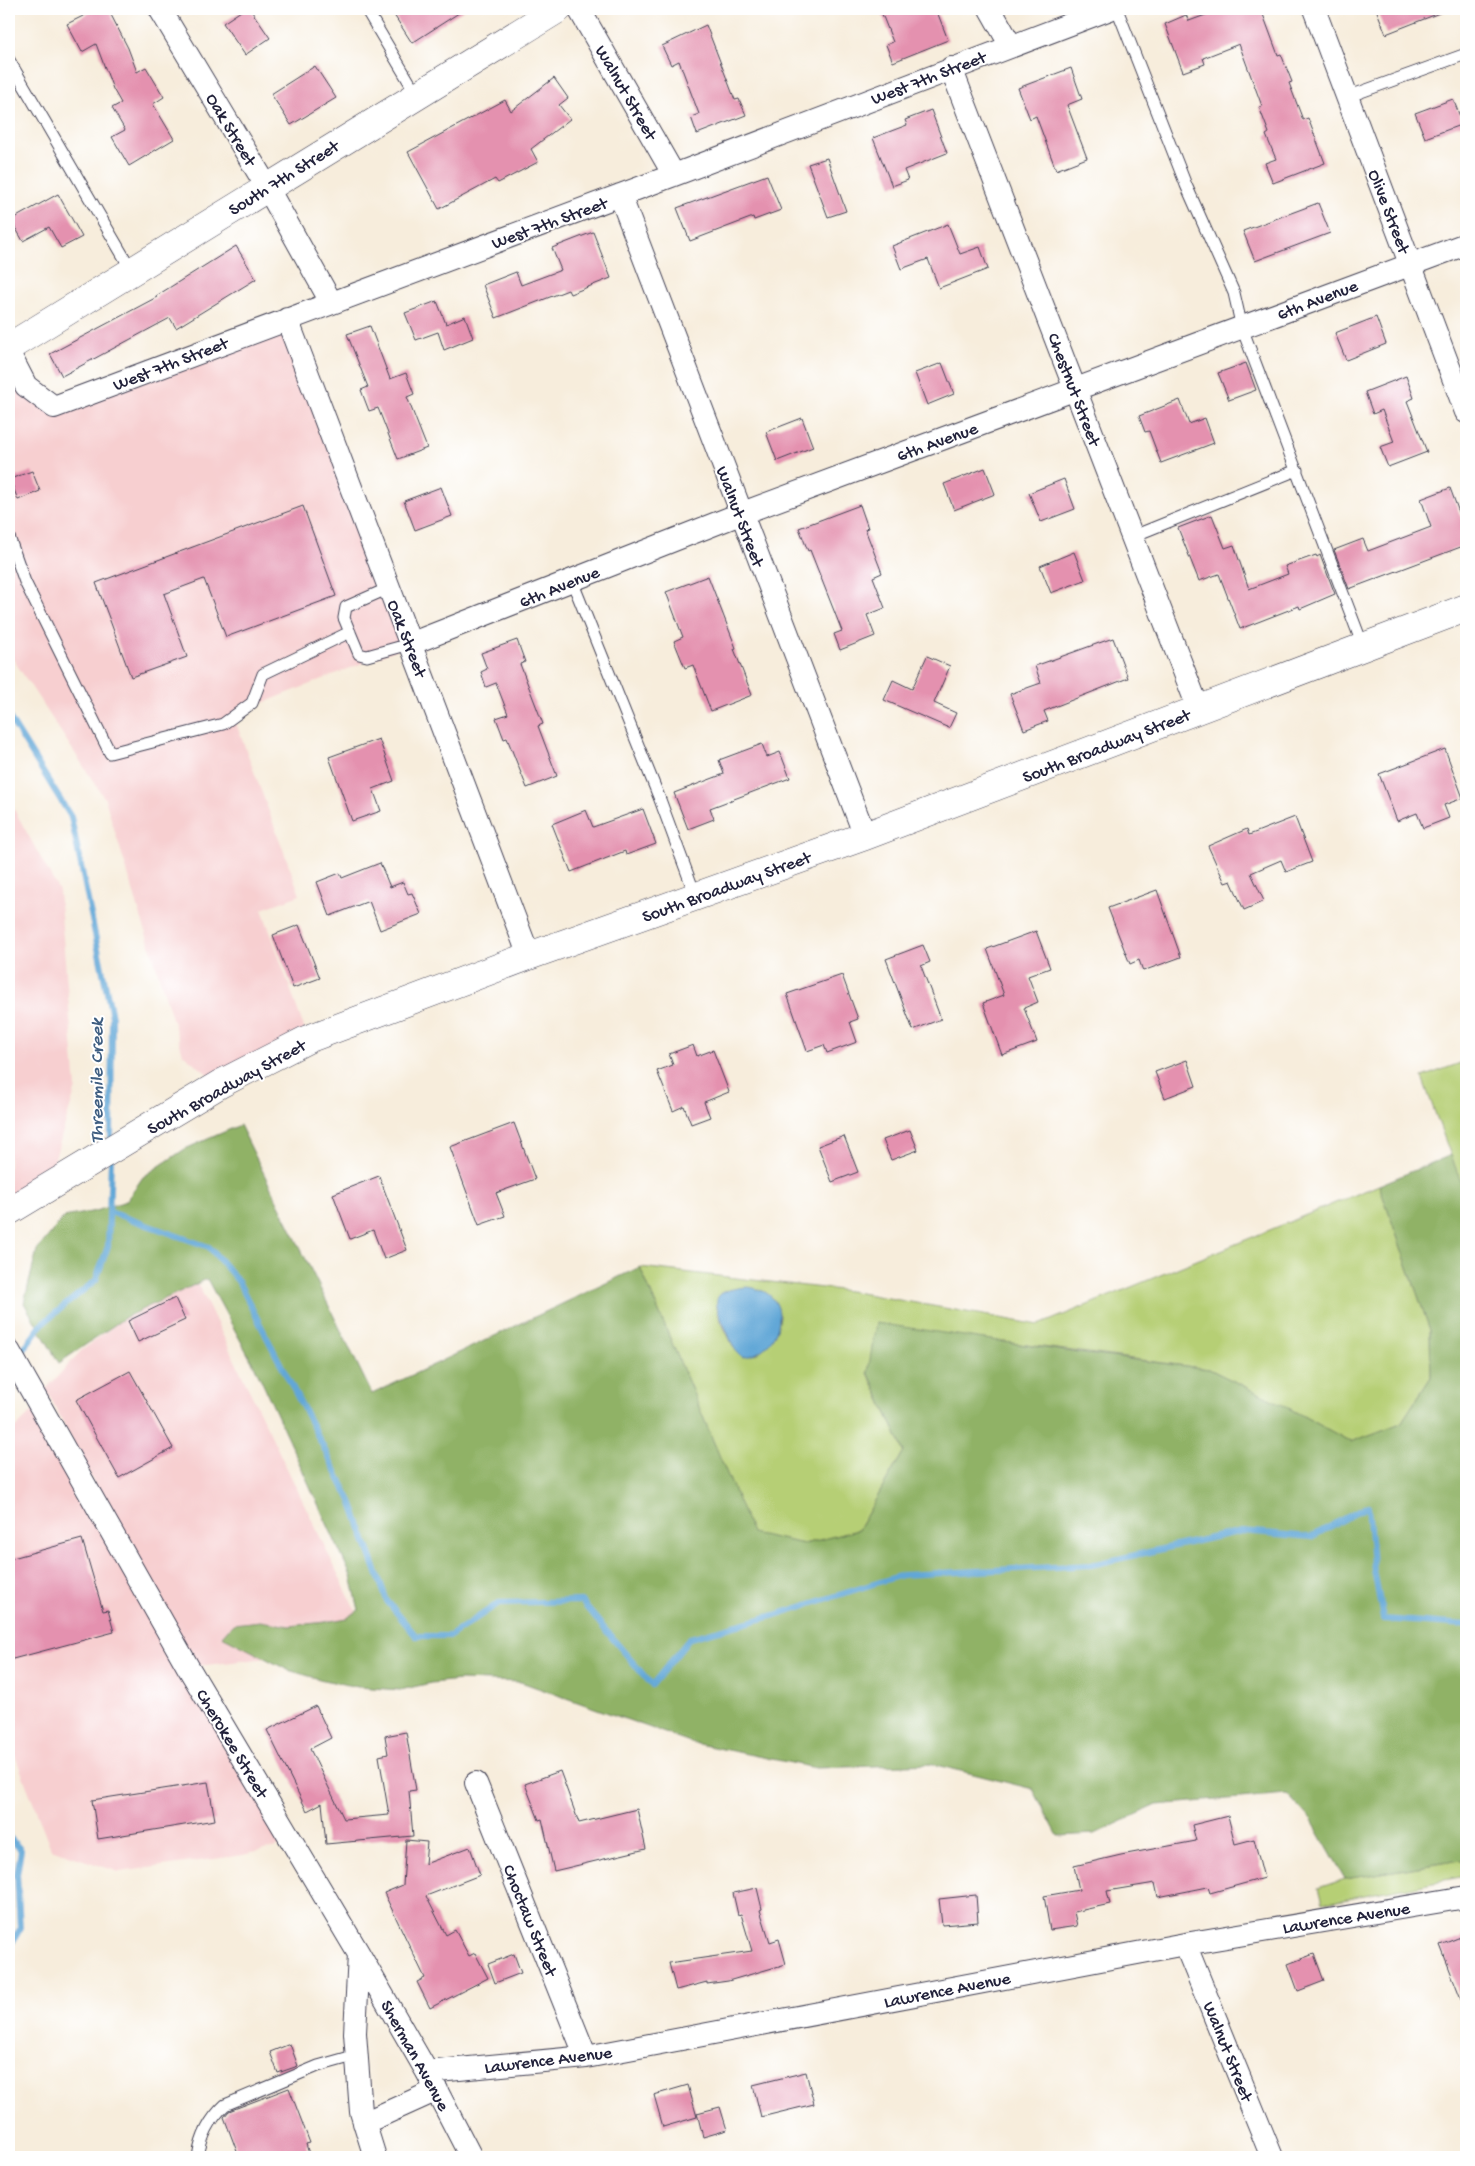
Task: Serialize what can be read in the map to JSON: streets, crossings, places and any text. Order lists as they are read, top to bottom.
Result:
{
  "streets": {
    "street": [
      "West 7th Street",
      "Walnut Street",
      "Oak Street",
      "South 7th Street",
      "Olive Street",
      "6th Avenue",
      "Chestnut Street",
      "South Broadway Street",
      "Cherokee Street",
      "Lawrence Avenue",
      "Choctaw Street",
      "Sherman Avenue"
    ]
  },
  "crossings": [
    ["West 7th Street", "Walnut Street"],
    ["West 7th Street", "Oak Street"],
    ["West 7th Street", "Chestnut Street"],
    ["Walnut Street", "6th Avenue"],
    ["Walnut Street", "South Broadway Street"],
    ["Walnut Street", "Lawrence Avenue"],
    ["Oak Street", "South 7th Street"],
    ["Oak Street", "6th Avenue"],
    ["Oak Street", "South Broadway Street"],
    ["Olive Street", "6th Avenue"],
    ["6th Avenue", "Chestnut Street"],
    ["Chestnut Street", "South Broadway Street"],
    ["Cherokee Street", "Sherman Avenue"],
    ["Lawrence Avenue", "Choctaw Street"],
    ["Lawrence Avenue", "Sherman Avenue"]
  ],
  "water": ["Threemile Creek"]
}
